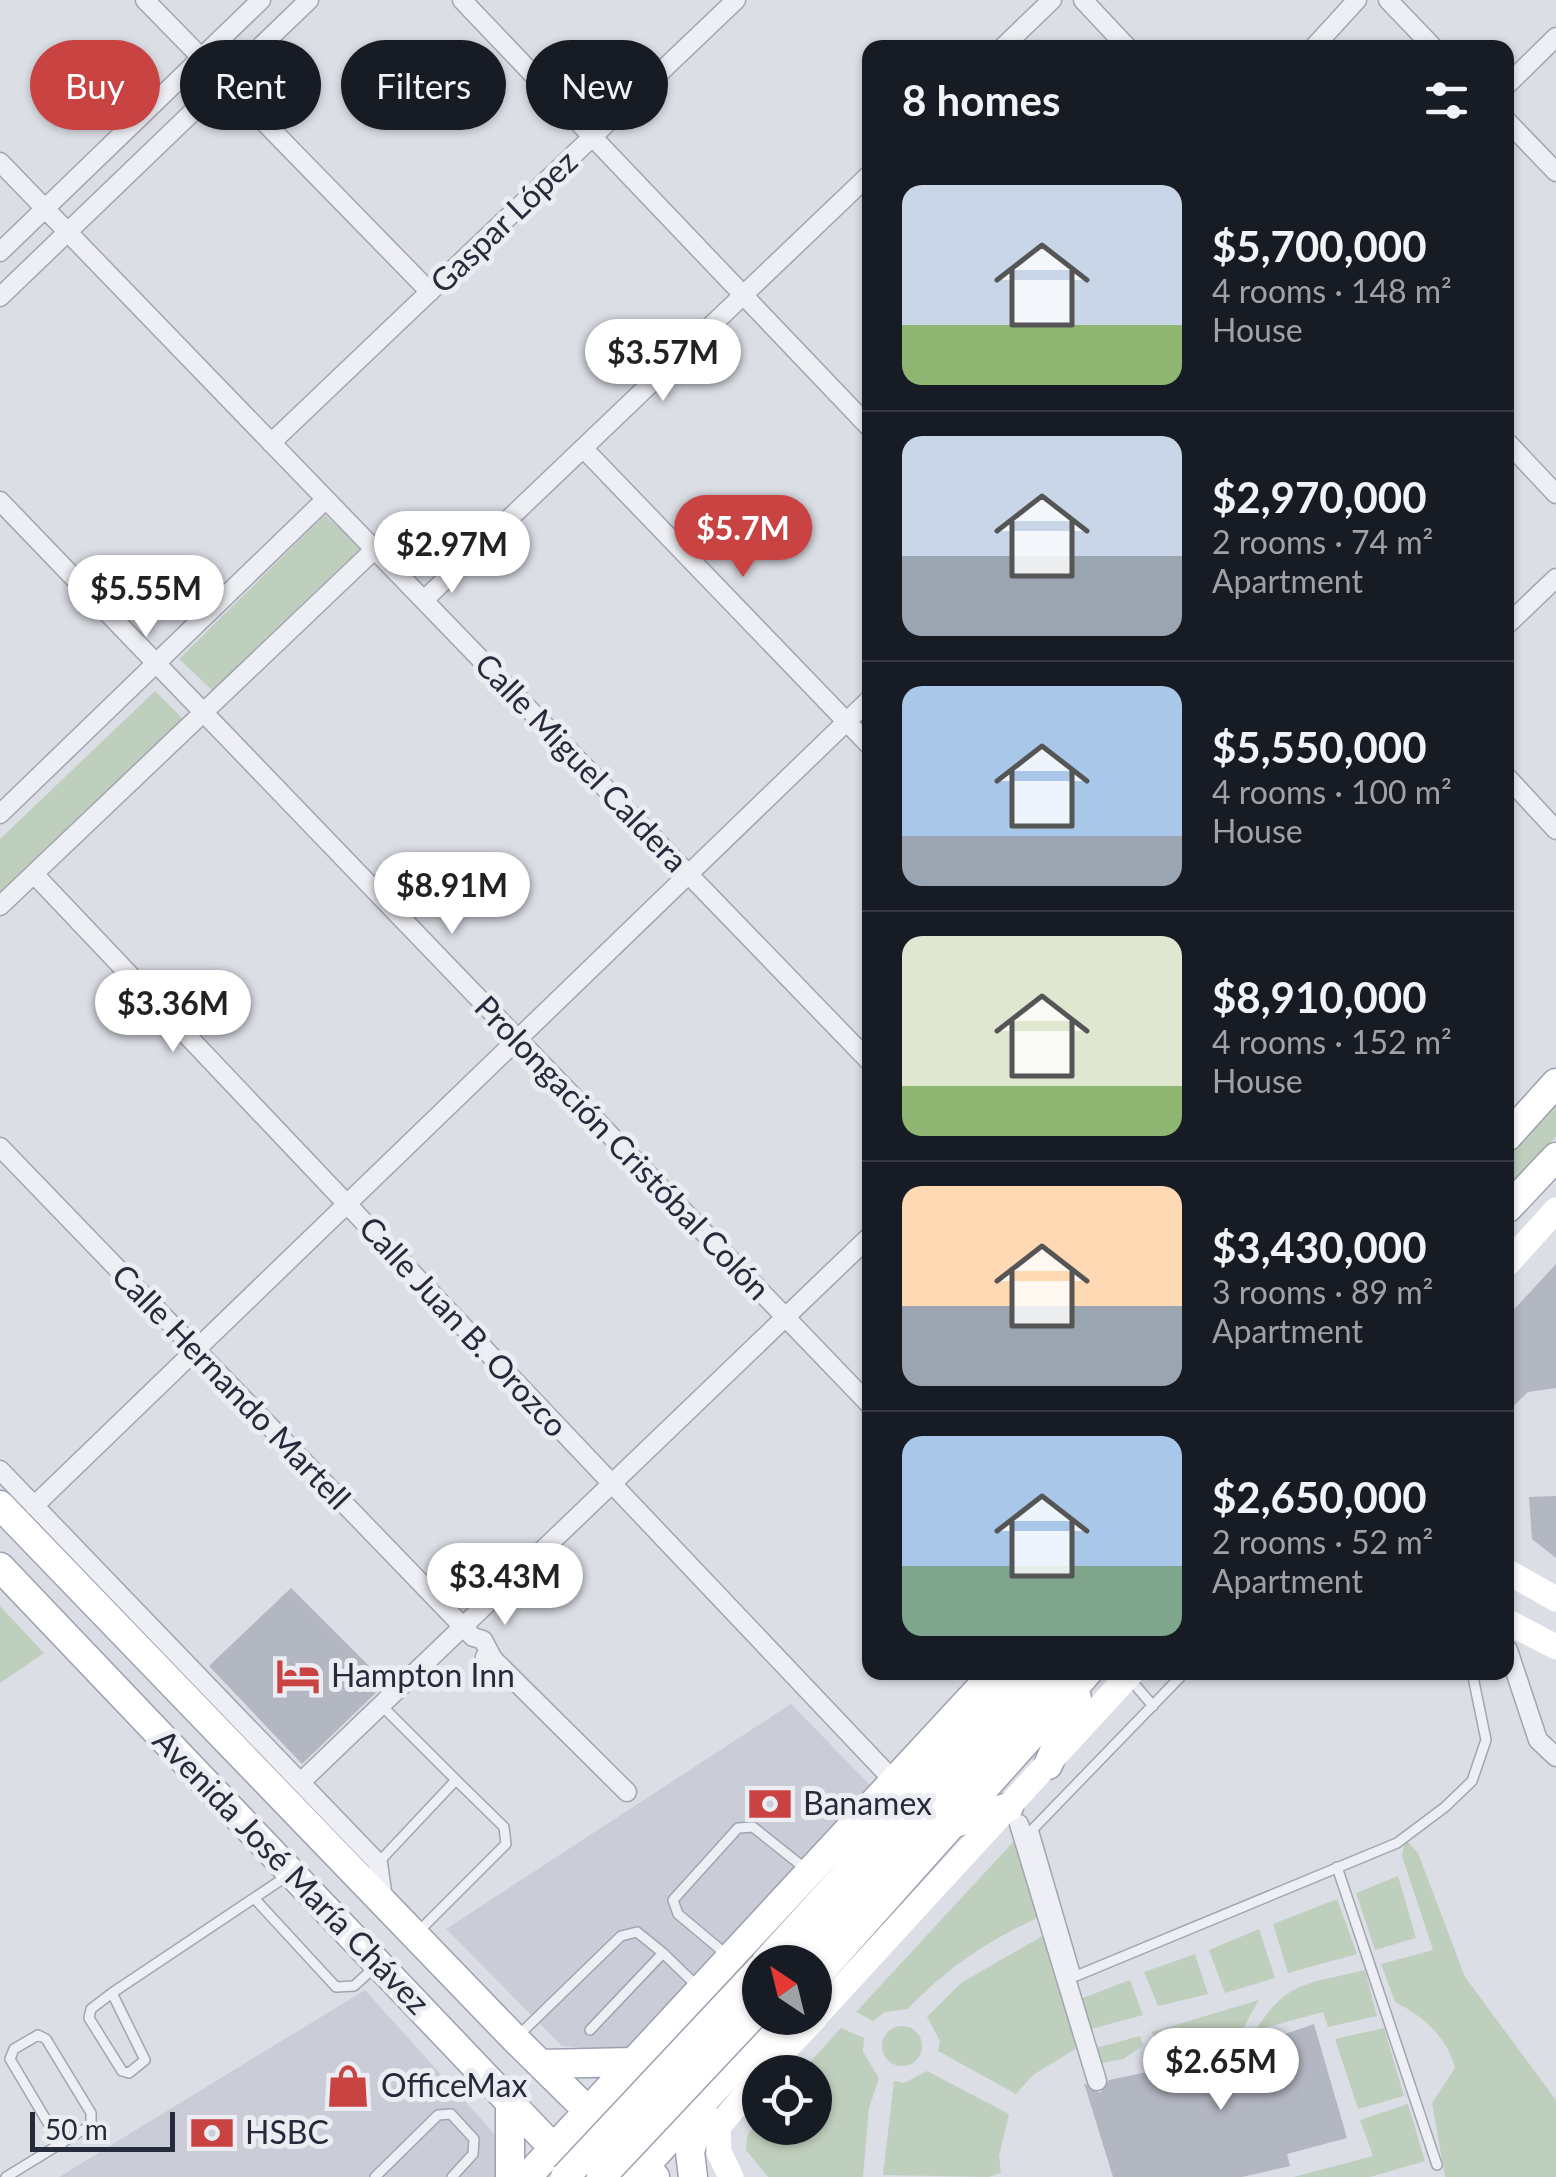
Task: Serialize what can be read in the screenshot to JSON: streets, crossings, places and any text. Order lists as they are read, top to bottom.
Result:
{
  "streets": {
    "main road": ["Avenida José María Chávez"],
    "street": [
      "Gaspar López",
      "Calle Miguel Caldera",
      "Prolongación Cristóbal Colón",
      "Calle Juan B. Orozco",
      "Calle Hernando Martell"
    ]
  },
  "crossings": [
    ["Gaspar López", "Calle Miguel Caldera"]
  ],
  "places": {
    "hotel": ["Hampton Inn"],
    "bank": ["Banamex", "HSBC"],
    "shop": ["OfficeMax"]
  },
  "scale_bar": "50 m",
  "north": "top left",
  "page": {
    "chip": [
      "Buy",
      "Rent",
      "Filters",
      "New"
    ],
    "heading": "8 homes",
    "list": [
      {
        "name": "$5,700,000",
        "note": "4 rooms · 148 m² · House"
      },
      {
        "name": "$2,970,000",
        "note": "2 rooms · 74 m² · Apartment"
      },
      {
        "name": "$5,550,000",
        "note": "4 rooms · 100 m² · House"
      },
      {
        "name": "$8,910,000",
        "note": "4 rooms · 152 m² · House"
      },
      {
        "name": "$3,430,000",
        "note": "3 rooms · 89 m² · Apartment"
      },
      {
        "name": "$2,650,000",
        "note": "2 rooms · 52 m² · Apartment"
      }
    ],
    "price": [
      "$3.57M",
      "$5.7M",
      "$2.97M",
      "$5.55M",
      "$8.91M",
      "$3.36M",
      "$3.43M",
      "$2.65M"
    ],
    "scale": "50 m"
  }
}
